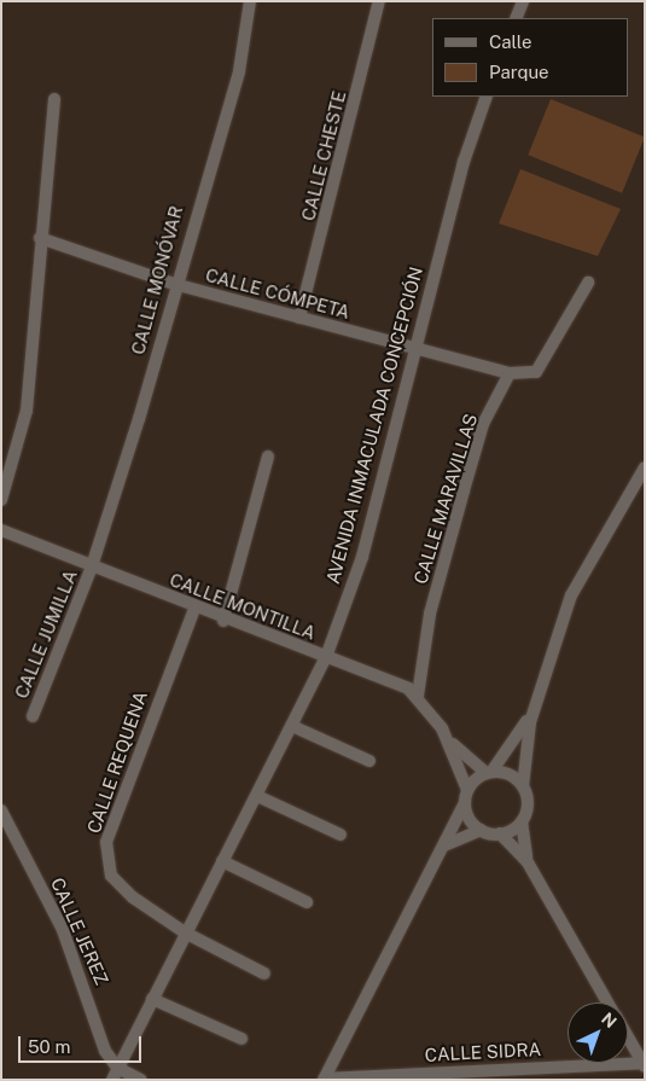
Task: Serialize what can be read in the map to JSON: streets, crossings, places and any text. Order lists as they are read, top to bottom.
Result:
{
  "streets": {
    "street": [
      "CALLE CHESTE",
      "CALLE MONÓVAR",
      "CALLE CÓMPETA",
      "AVENIDA INMACULADA CONCEPCIÓN",
      "CALLE MARAVILLAS",
      "CALLE MONTILLA",
      "CALLE JUMILLA",
      "CALLE REQUENA",
      "CALLE JEREZ",
      "CALLE SIDRA"
    ]
  },
  "crossings": [
    ["CALLE CHESTE", "CALLE CÓMPETA"],
    ["CALLE MONÓVAR", "CALLE CÓMPETA"],
    ["CALLE MONÓVAR", "CALLE MONTILLA"],
    ["CALLE MONÓVAR", "CALLE JUMILLA"],
    ["CALLE CÓMPETA", "AVENIDA INMACULADA CONCEPCIÓN"],
    ["CALLE CÓMPETA", "CALLE MARAVILLAS"],
    ["AVENIDA INMACULADA CONCEPCIÓN", "CALLE MONTILLA"],
    ["AVENIDA INMACULADA CONCEPCIÓN", "CALLE REQUENA"],
    ["AVENIDA INMACULADA CONCEPCIÓN", "CALLE JEREZ"],
    ["CALLE MARAVILLAS", "CALLE MONTILLA"],
    ["CALLE MONTILLA", "CALLE JUMILLA"],
    ["CALLE MONTILLA", "CALLE REQUENA"]
  ],
  "legend": ["Calle", "Parque"],
  "scale_bar": "50 m",
  "north": "top right"
}
